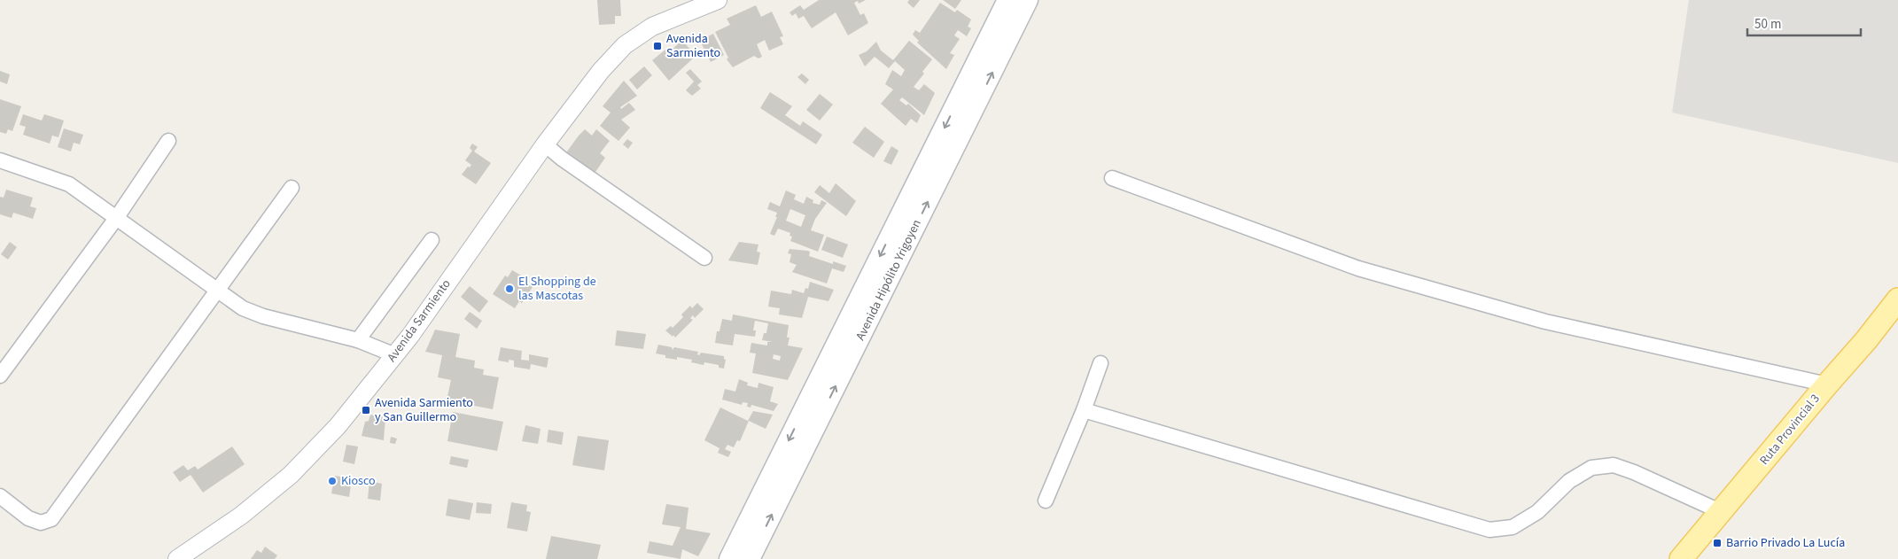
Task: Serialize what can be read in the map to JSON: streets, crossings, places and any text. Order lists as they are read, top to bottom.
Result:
{
  "streets": {
    "main road": ["Avenida Hipólito Yrigoyen", "Ruta Provincial 3"],
    "street": ["Avenida Sarmiento"]
  },
  "places": {
    "transit": ["Avenida Sarmiento", "Avenida Sarmiento y San Guillermo", "Barrio Privado La Lucía"],
    "other": ["El Shopping de las Mascotas", "Kiosco"]
  },
  "scale_bar": "50 m"
}
